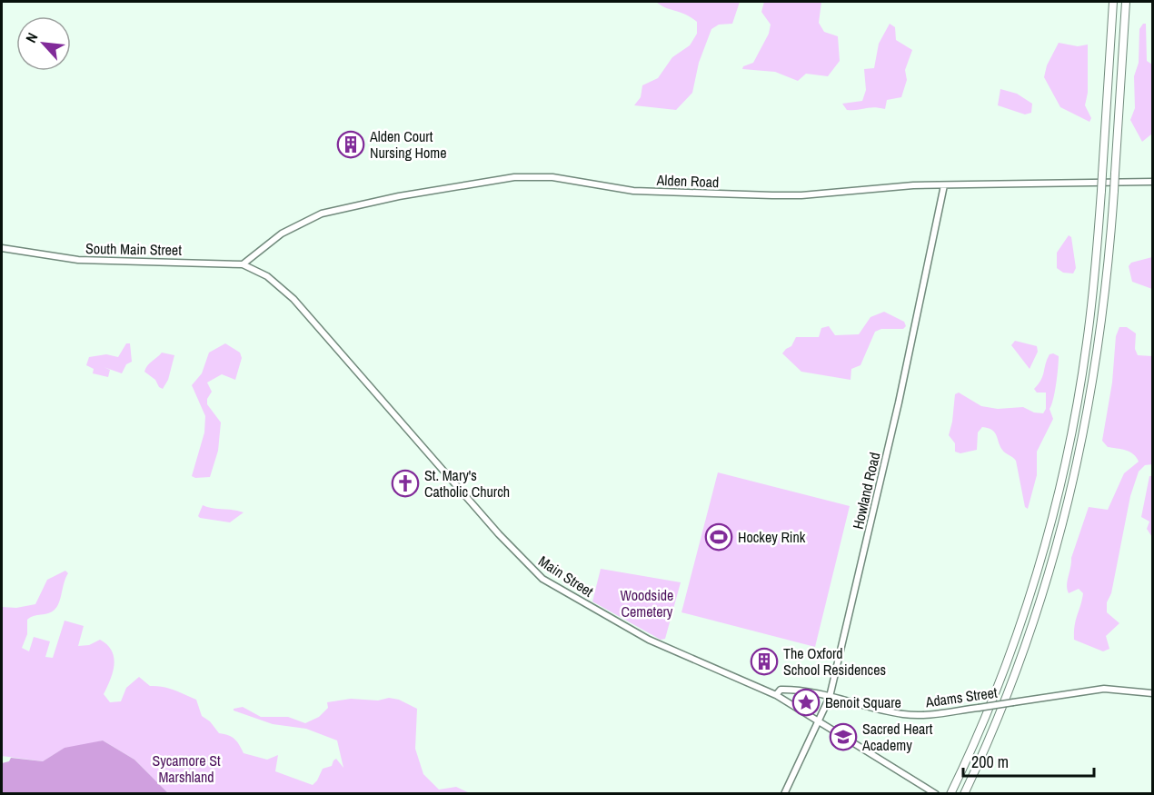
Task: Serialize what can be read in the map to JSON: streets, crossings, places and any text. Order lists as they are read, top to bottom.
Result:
{
  "streets": {
    "main road": [
      "Alden Road",
      "South Main Street",
      "Howland Road",
      "Main Street",
      "Adams Street"
    ]
  },
  "crossings": [
    ["Alden Road", "South Main Street"],
    ["Alden Road", "Howland Road"],
    ["South Main Street", "Main Street"],
    ["Howland Road", "Main Street"],
    ["Howland Road", "Adams Street"],
    ["Main Street", "Adams Street"]
  ],
  "parks": ["Woodside Cemetery", "Sycamore St Marshland"],
  "places": {
    "building": ["Alden Court Nursing Home", "The Oxford School Residences"],
    "church": ["St. Mary's Catholic Church"],
    "sports": ["Hockey Rink"],
    "place": ["Benoit Square"],
    "school or university": ["Sacred Heart Academy"]
  },
  "scale_bar": "200 m",
  "north": "top left"
}
